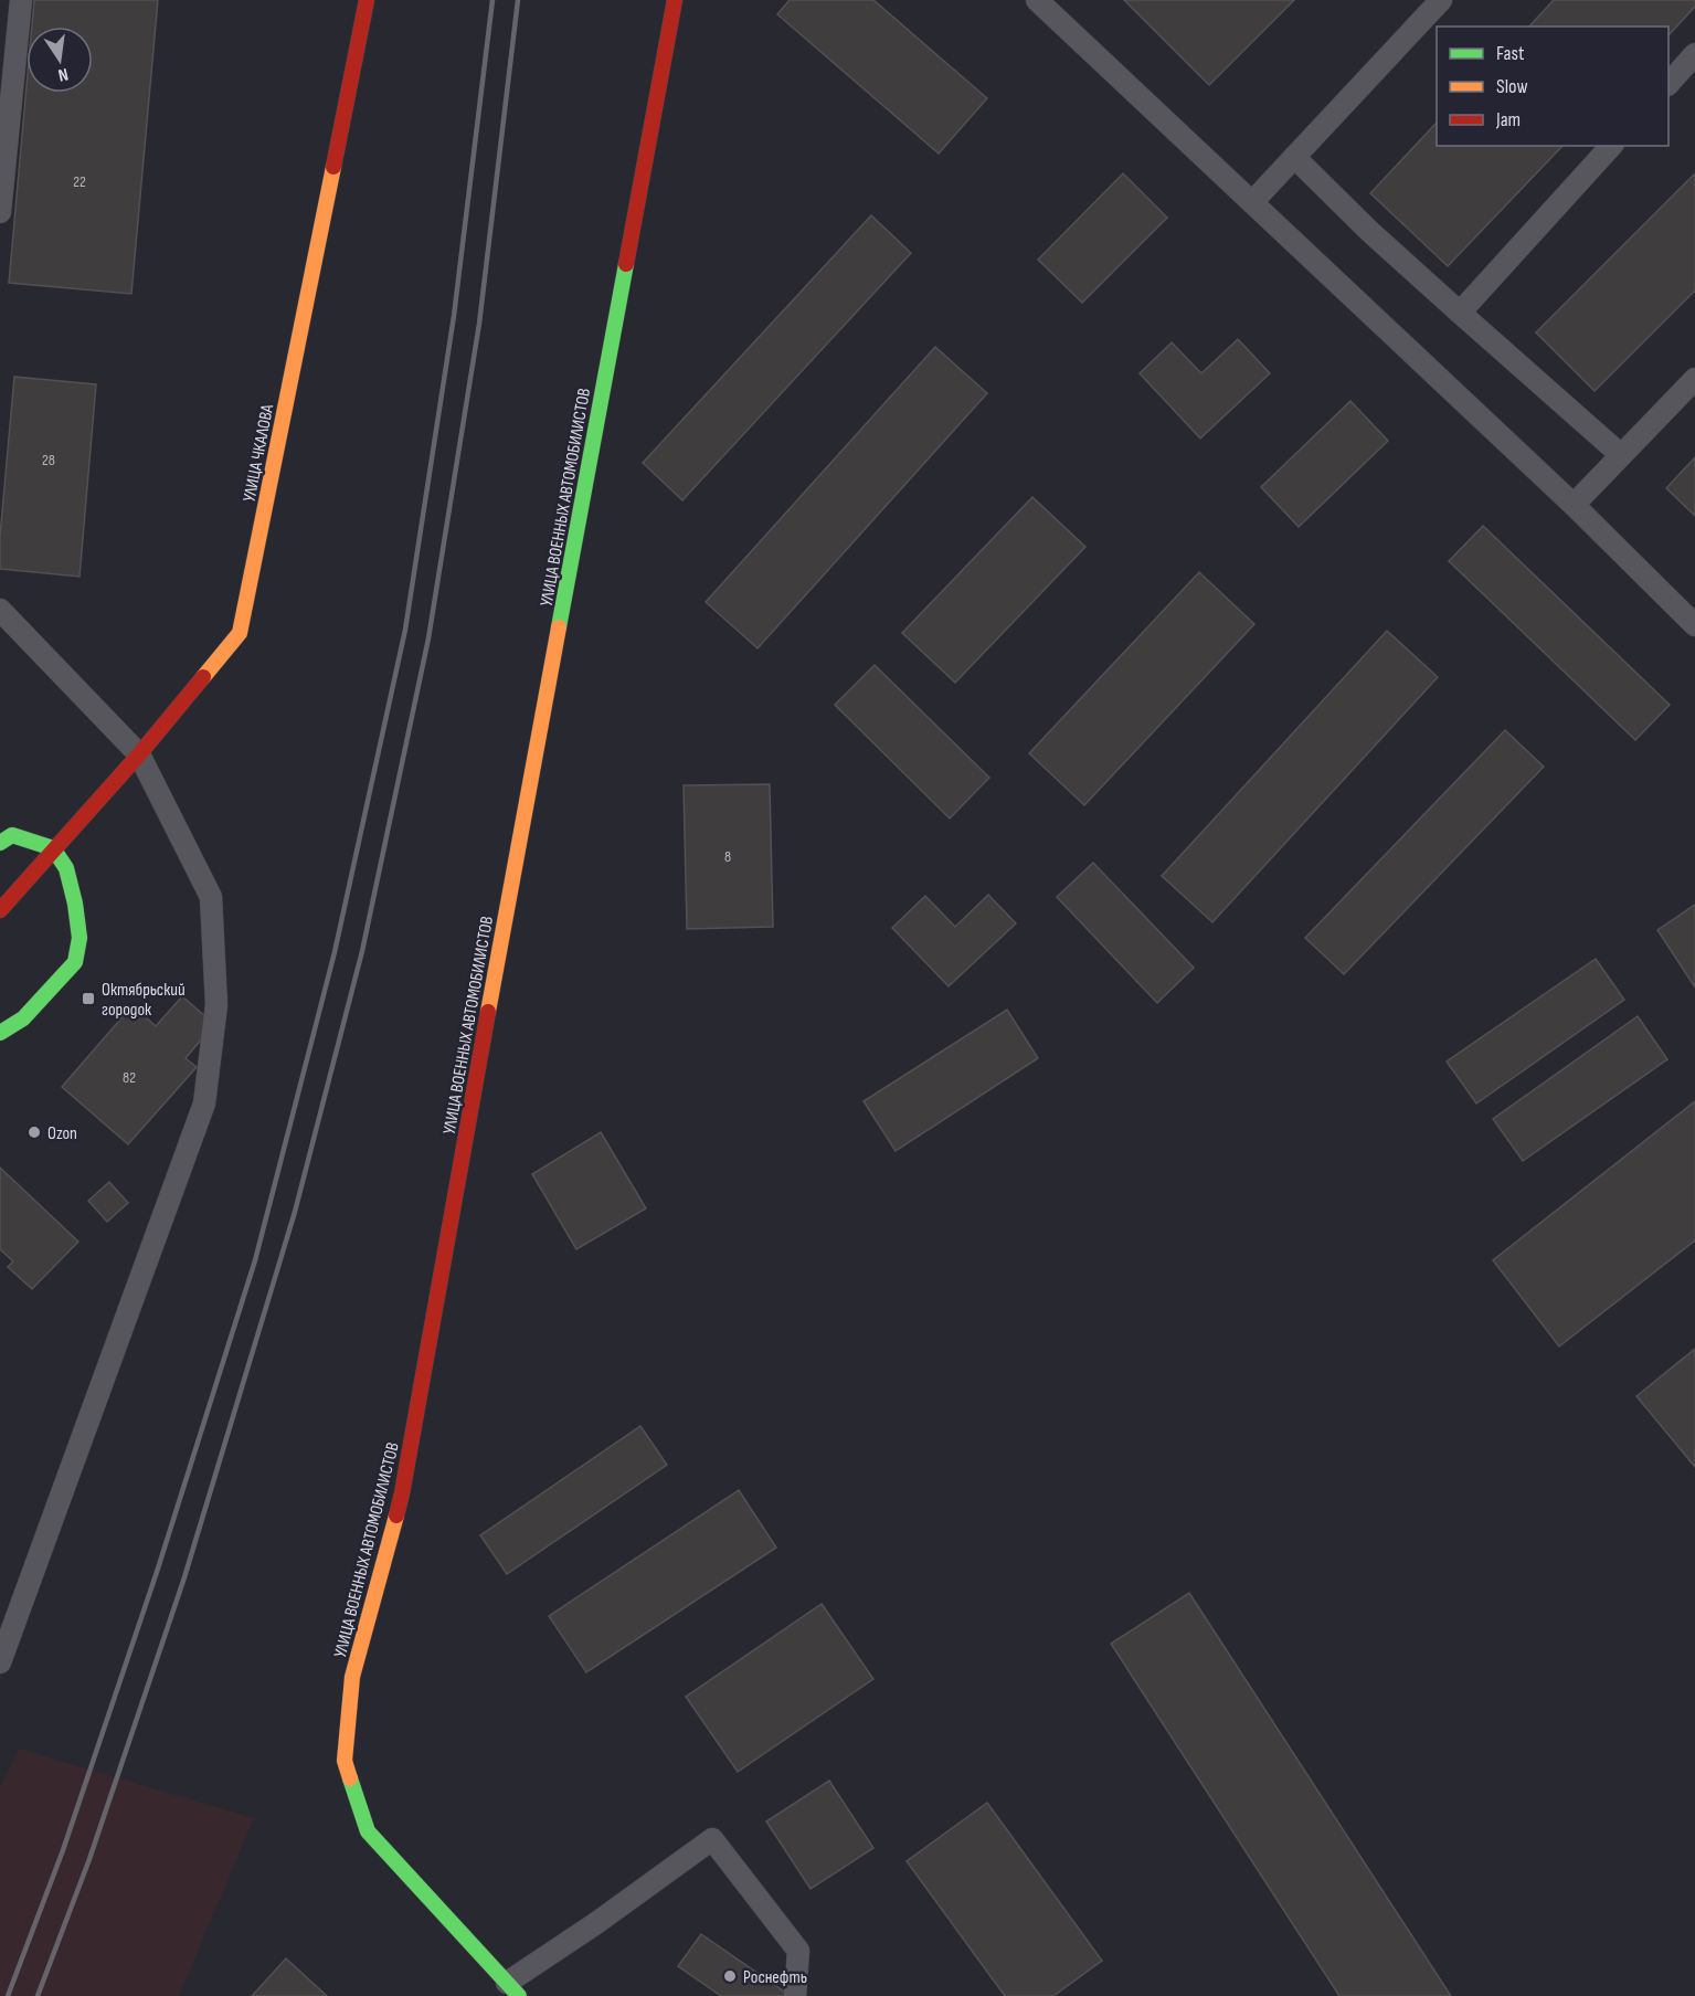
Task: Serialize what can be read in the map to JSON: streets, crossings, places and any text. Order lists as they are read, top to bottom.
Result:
{
  "streets": {
    "street": ["УЛИЦА ЧКАЛОВА", "УЛИЦА ВОЕННЫХ АВТОМОБИЛИСТОВ"]
  },
  "places": {
    "transit": ["Октябрьский городок"],
    "other": ["Ozon", "Роснефть"]
  },
  "house_numbers": [
    "22",
    "28",
    "8",
    "82"
  ],
  "legend": ["Fast", "Slow", "Jam"],
  "north": "bottom"
}
